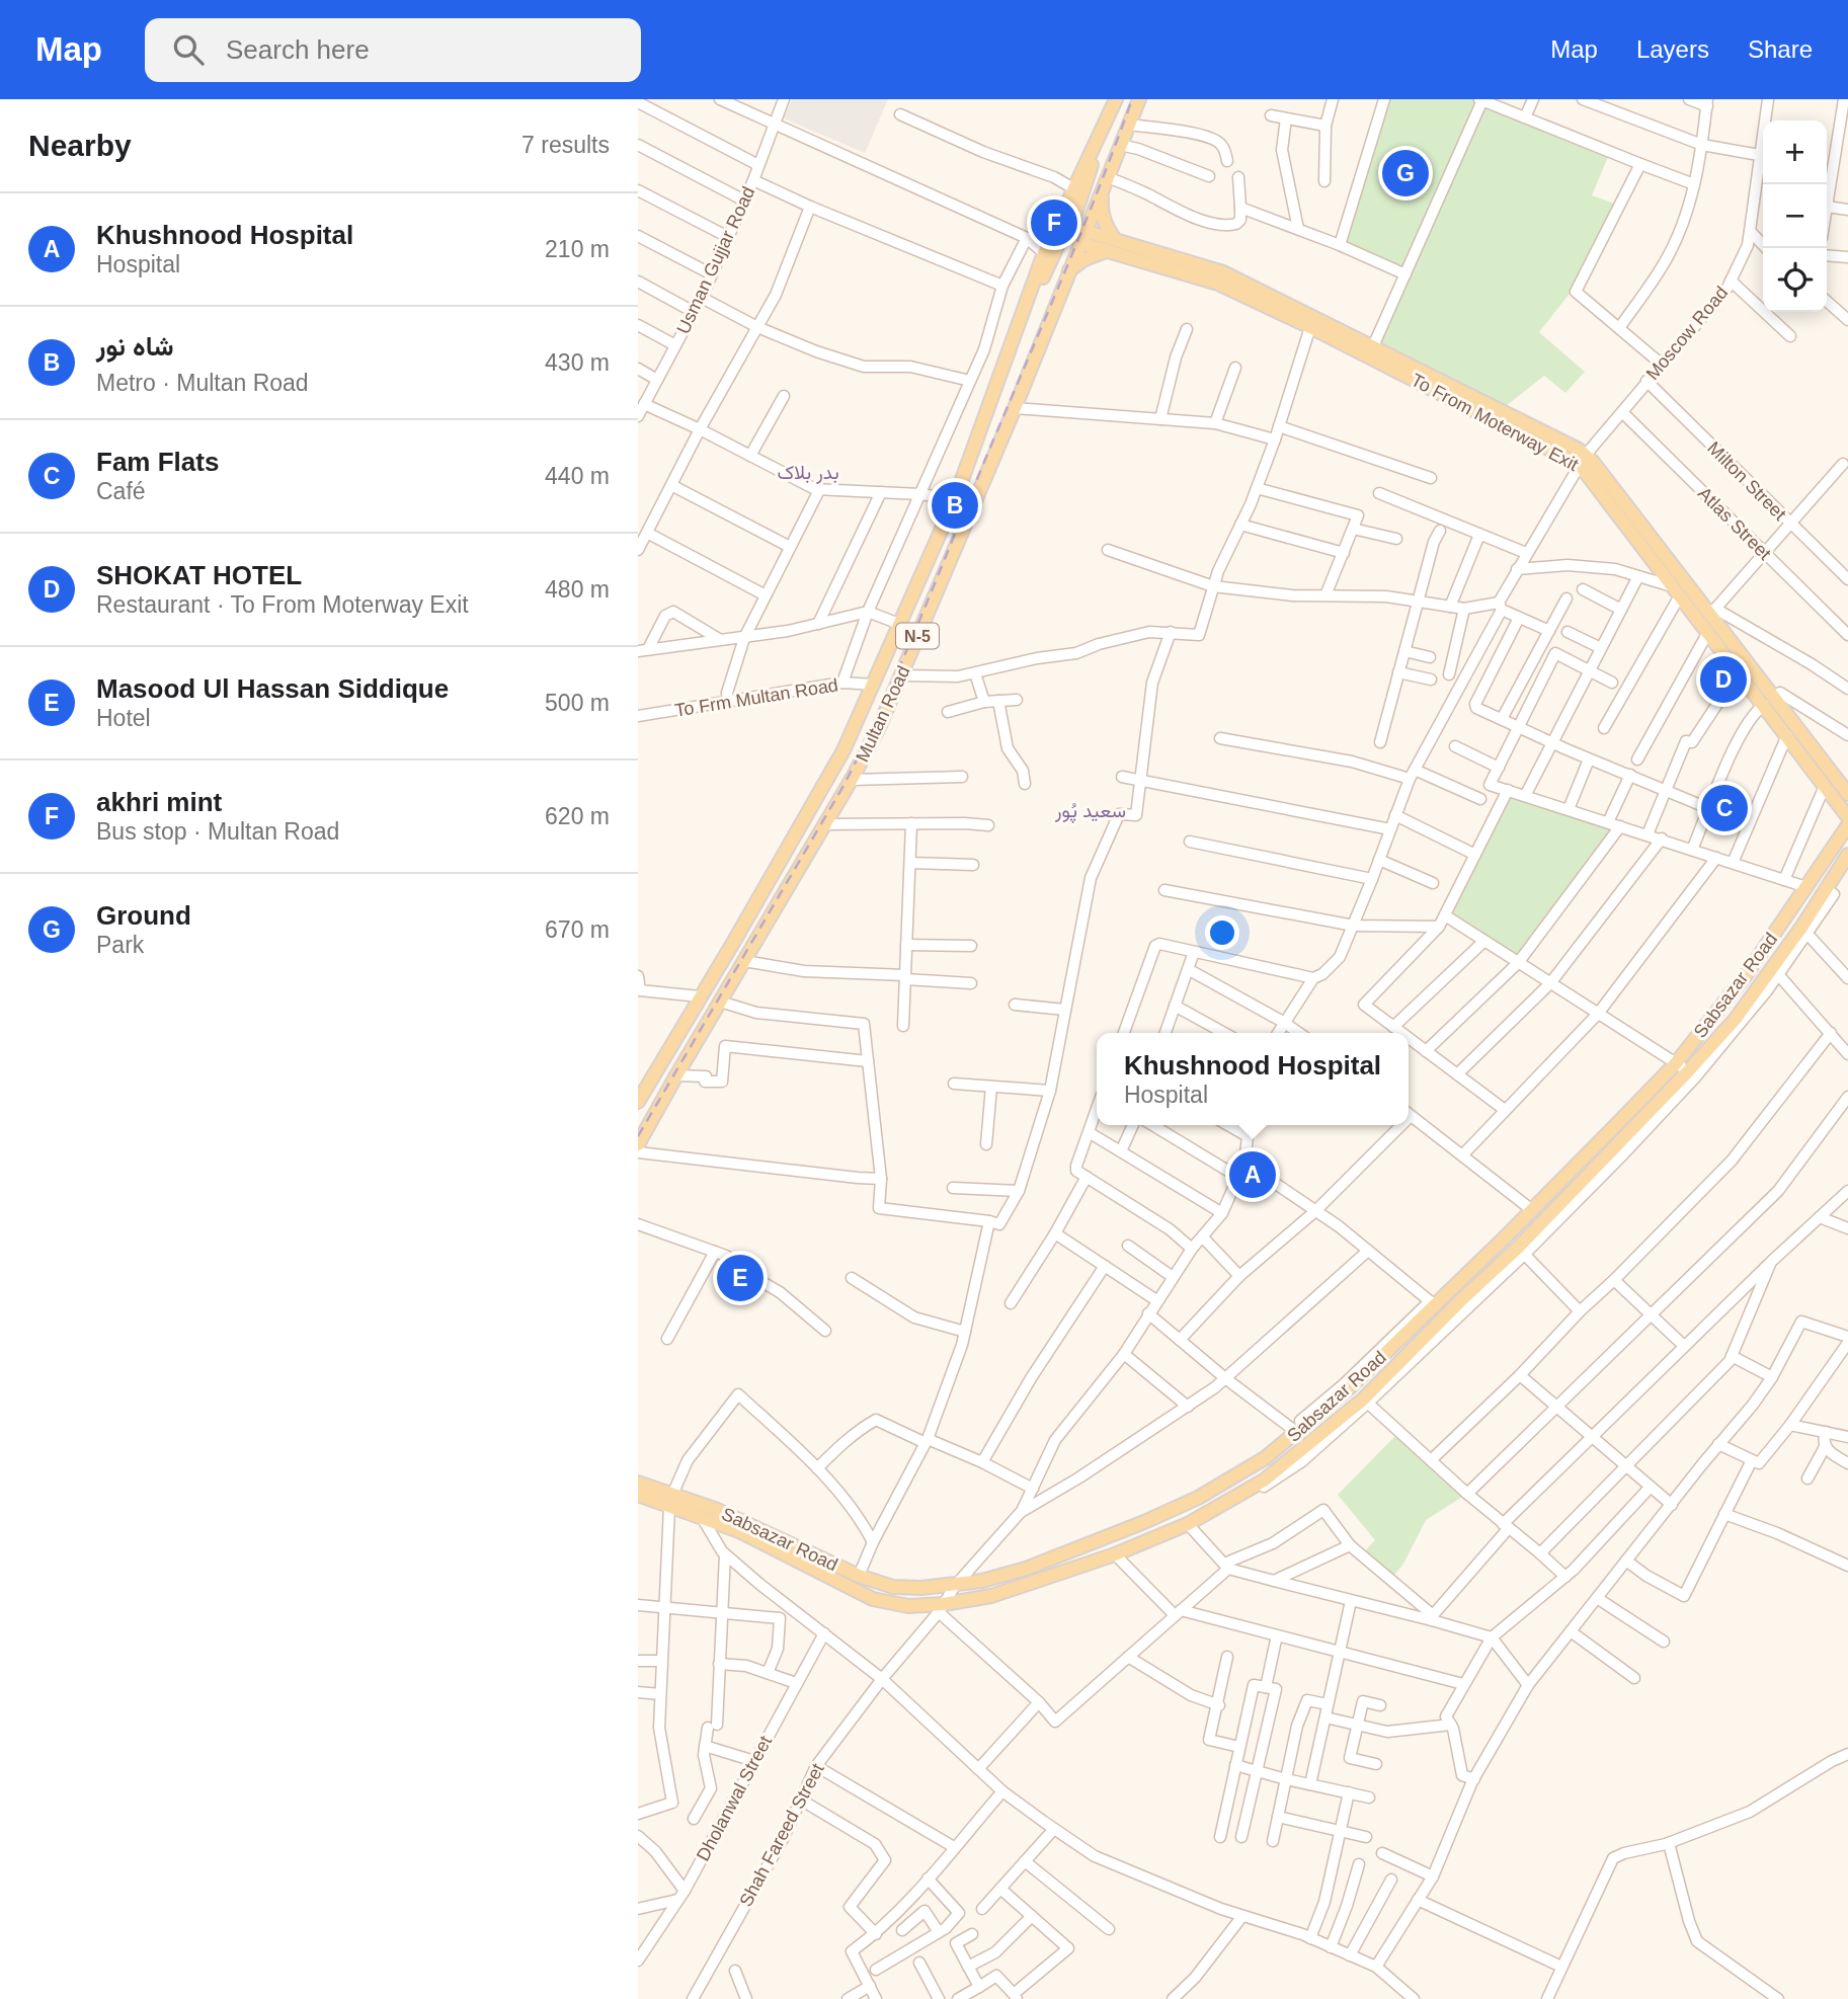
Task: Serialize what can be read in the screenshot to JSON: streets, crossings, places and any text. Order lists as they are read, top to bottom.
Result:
{
  "streets": {
    "main road": [
      "To From Moterway Exit",
      "N-5",
      "Multan Road",
      "Sabsazar Road"
    ],
    "street": [
      "Usman Gujjar Road",
      "Moscow Road",
      "Milton Street",
      "Atlas Street",
      "To Frm Multan Road",
      "Dholanwal Street",
      "Shah Fareed Street"
    ]
  },
  "crossings": [
    ["Moscow Road", "To From Moterway Exit"],
    ["Moscow Road", "Milton Street"],
    ["Moscow Road", "Atlas Street"],
    ["To From Moterway Exit", "Multan Road"],
    ["To Frm Multan Road", "Multan Road"],
    ["Sabsazar Road", "Shah Fareed Street"]
  ],
  "districts": ["بدر بلاک", "سعید پُور"],
  "page": {
    "header": "Map",
    "search": "Search here",
    "nav": ["Map", "Layers", "Share"],
    "heading": ["Nearby", "7 results"],
    "map_buttons": ["+", "−"],
    "pins": [
      "G",
      "F",
      "B",
      "D",
      "C",
      "A",
      "E"
    ],
    "list": [
      {
        "mark": "A",
        "name": "Khushnood Hospital",
        "note": "Hospital",
        "value": "210 m"
      },
      {
        "mark": "B",
        "name": "شاہ نور",
        "note": "Metro · Multan Road",
        "value": "430 m"
      },
      {
        "mark": "C",
        "name": "Fam Flats",
        "note": "Café",
        "value": "440 m"
      },
      {
        "mark": "D",
        "name": "SHOKAT HOTEL",
        "note": "Restaurant · To From Moterway Exit",
        "value": "480 m"
      },
      {
        "mark": "E",
        "name": "Masood Ul Hassan Siddique",
        "note": "Hotel",
        "value": "500 m"
      },
      {
        "mark": "F",
        "name": "akhri mint",
        "note": "Bus stop · Multan Road",
        "value": "620 m"
      },
      {
        "mark": "G",
        "name": "Ground",
        "note": "Park",
        "value": "670 m"
      }
    ],
    "popup": ["Khushnood Hospital", "Hospital"]
  }
}
